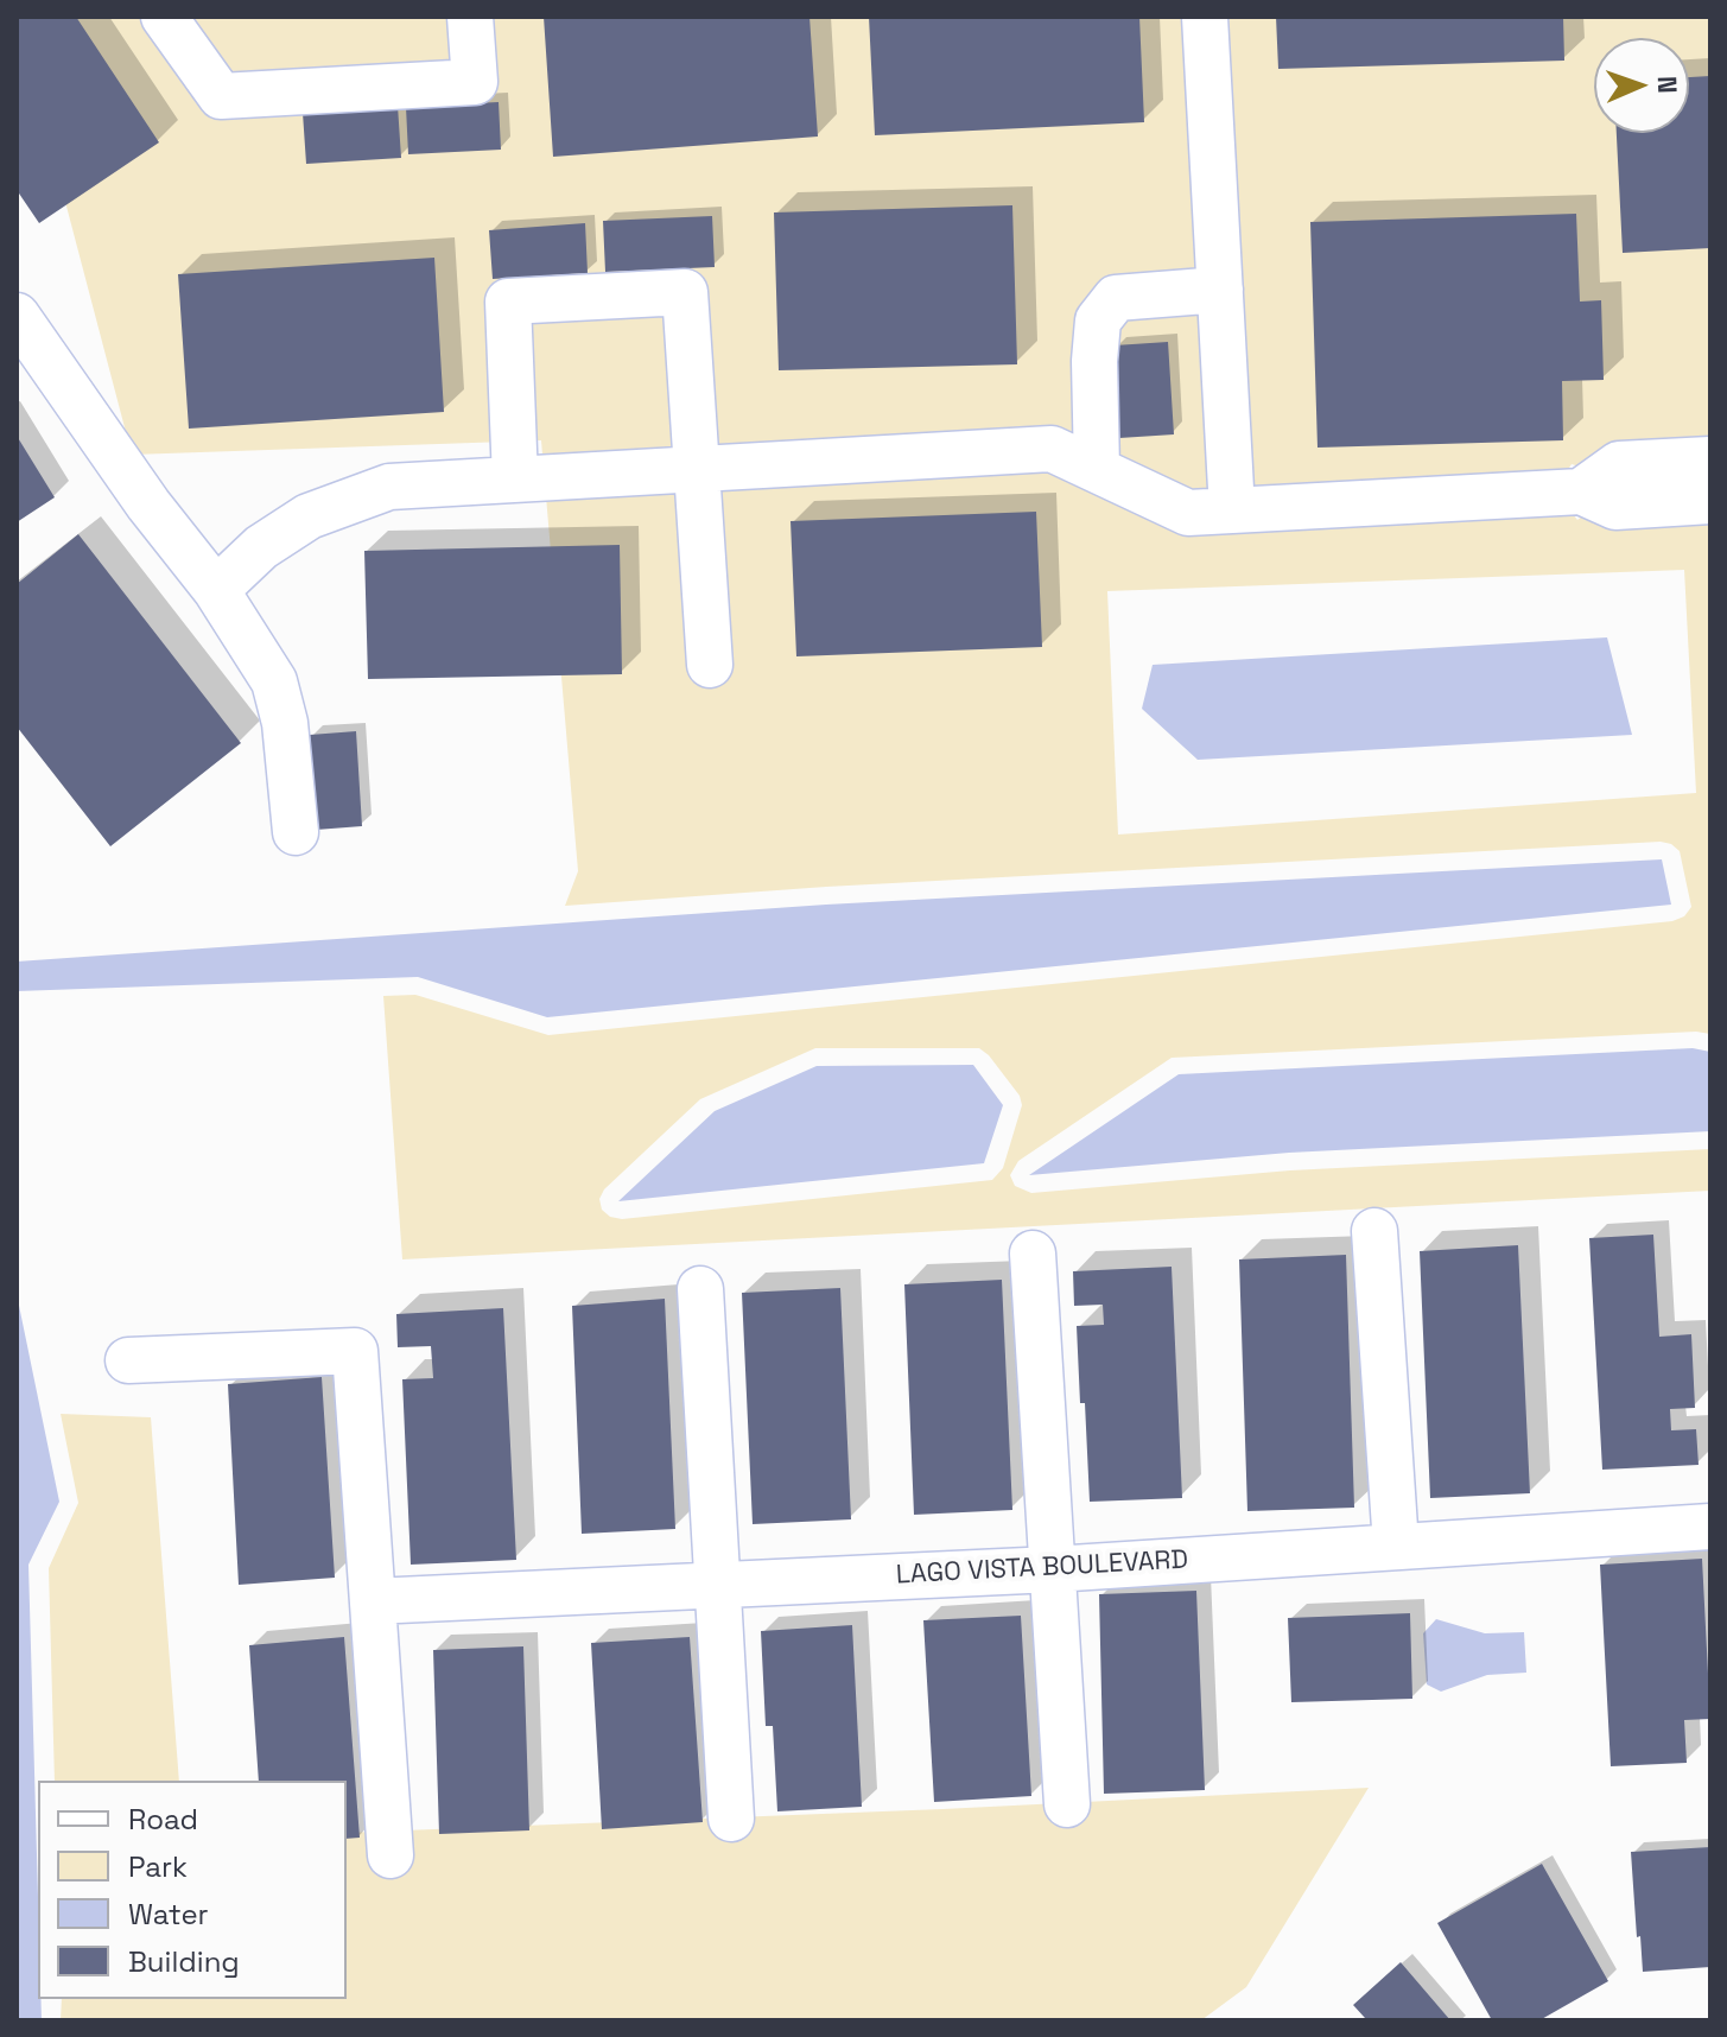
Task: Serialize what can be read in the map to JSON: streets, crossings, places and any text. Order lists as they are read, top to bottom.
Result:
{
  "streets": {
    "street": ["LAGO VISTA BOULEVARD"]
  },
  "legend": [
    "Road",
    "Park",
    "Water",
    "Building"
  ],
  "north": "right"
}
